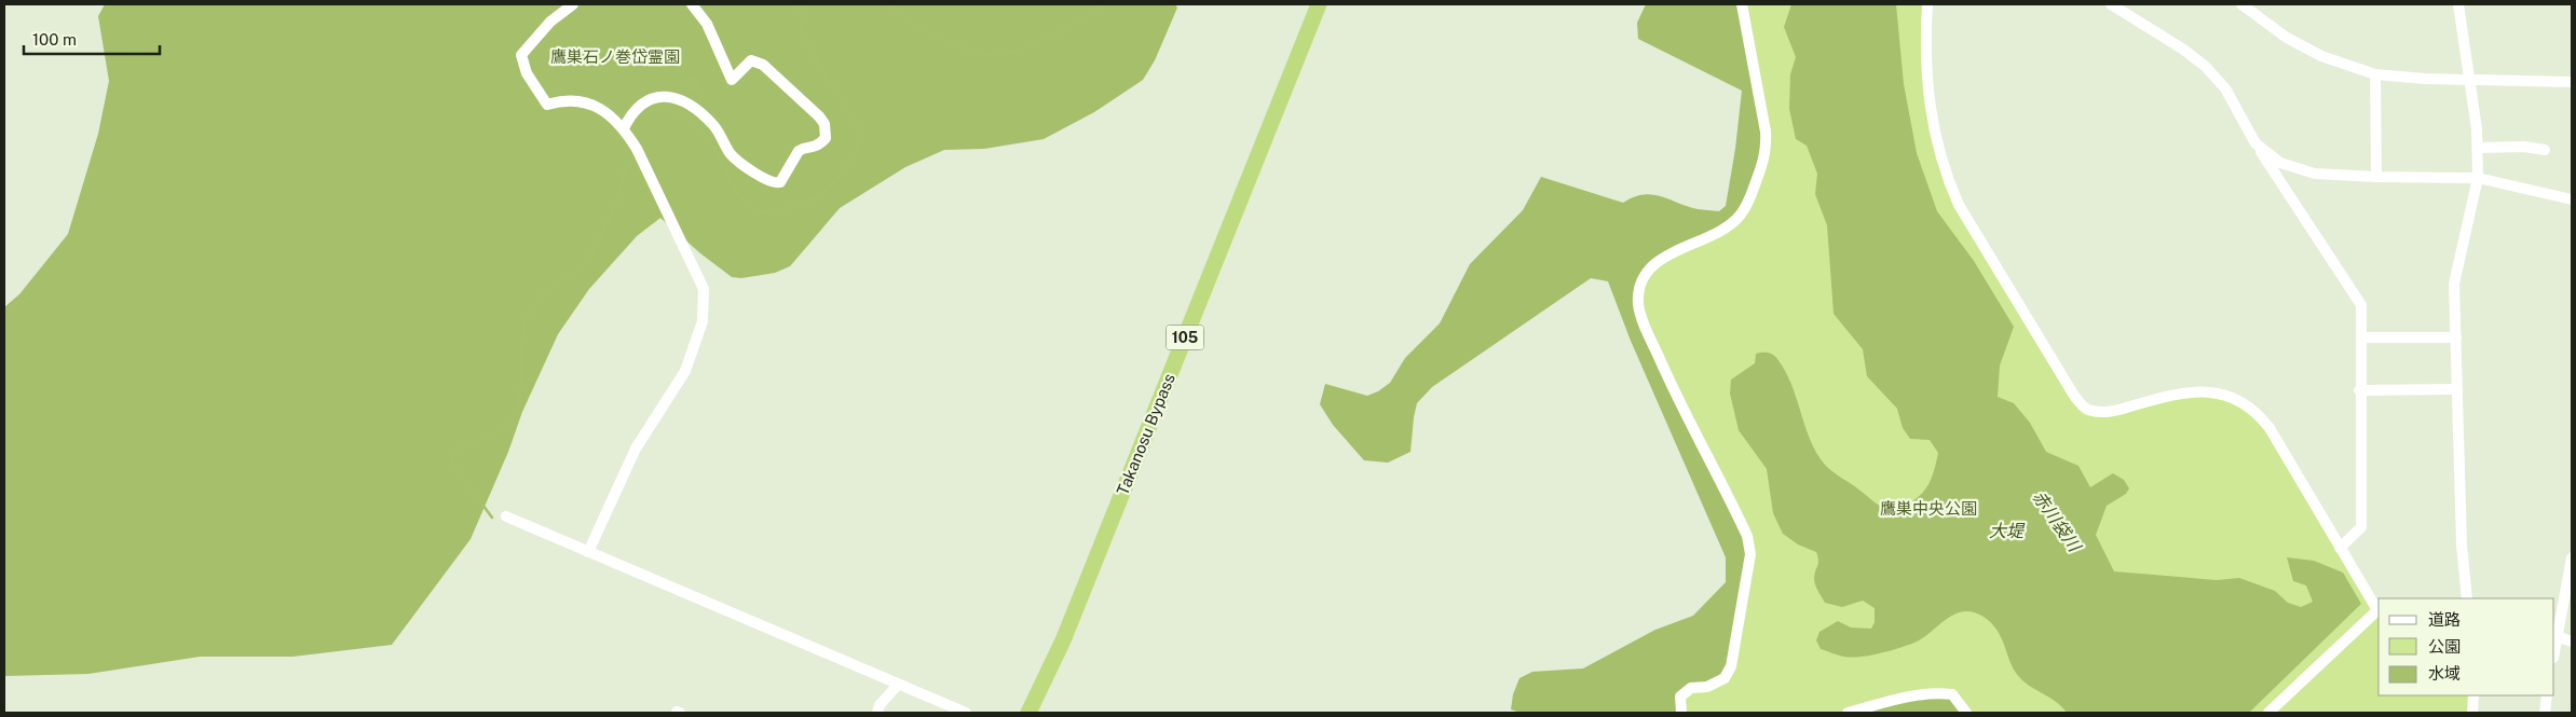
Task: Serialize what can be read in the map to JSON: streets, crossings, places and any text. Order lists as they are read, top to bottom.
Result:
{
  "streets": {
    "highway": ["105", "Takanosu Bypass"]
  },
  "water": ["赤川袋川", "大堤"],
  "parks": ["鷹巣石ノ巻岱霊園", "鷹巣中央公園"],
  "legend": ["道路", "公園", "水域"],
  "scale_bar": "100 m"
}
